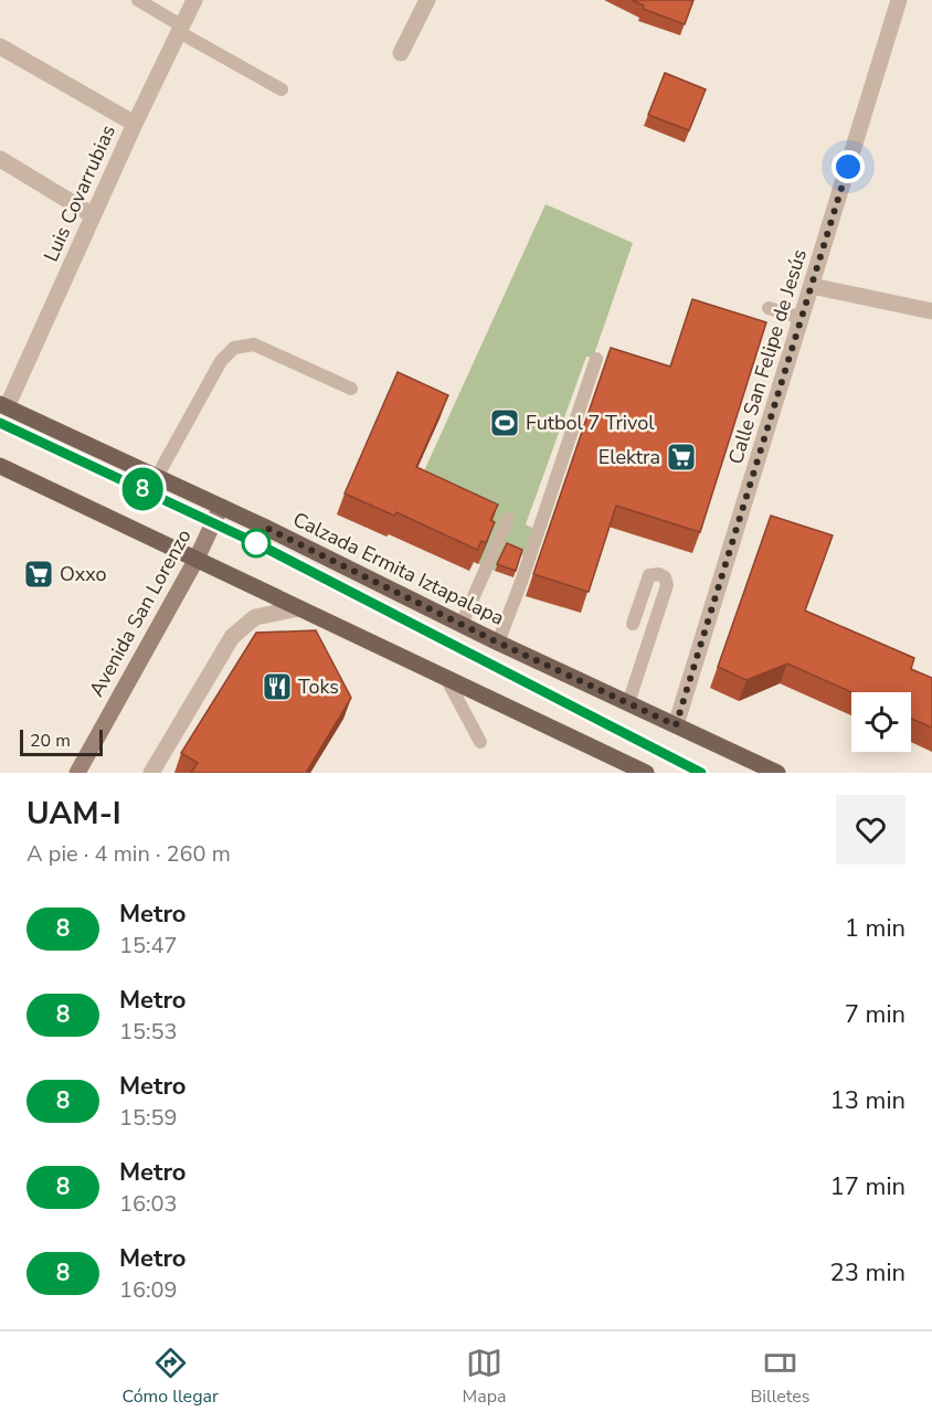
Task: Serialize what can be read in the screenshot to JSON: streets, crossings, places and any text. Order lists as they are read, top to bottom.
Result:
{
  "streets": {
    "main road": ["Calzada Ermita Iztapalapa", "Avenida San Lorenzo"],
    "street": ["Luis Covarrubias", "Calle San Felipe de Jesús"]
  },
  "crossings": [
    ["Luis Covarrubias", "Calzada Ermita Iztapalapa"],
    ["Calle San Felipe de Jesús", "Calzada Ermita Iztapalapa"],
    ["Calzada Ermita Iztapalapa", "Avenida San Lorenzo"]
  ],
  "places": {
    "sports": ["Futbol 7 Trivol"],
    "supermarket": ["Elektra", "Oxxo"],
    "restaurant": ["Toks"]
  },
  "lines": ["metro line 8"],
  "scale_bar": "20 m",
  "page": {
    "on_map": "8",
    "scale": "20 m",
    "heading": ["UAM-I", "A pie · 4 min · 260 m"],
    "list": [
      {
        "mark": "8",
        "name": "Metro",
        "note": "15:47",
        "value": "1 min"
      },
      {
        "mark": "8",
        "name": "Metro",
        "note": "15:53",
        "value": "7 min"
      },
      {
        "mark": "8",
        "name": "Metro",
        "note": "15:59",
        "value": "13 min"
      },
      {
        "mark": "8",
        "name": "Metro",
        "note": "16:03",
        "value": "17 min"
      },
      {
        "mark": "8",
        "name": "Metro",
        "note": "16:09",
        "value": "23 min"
      }
    ],
    "tabs": ["Cómo llegar", "Mapa", "Billetes"]
  }
}
